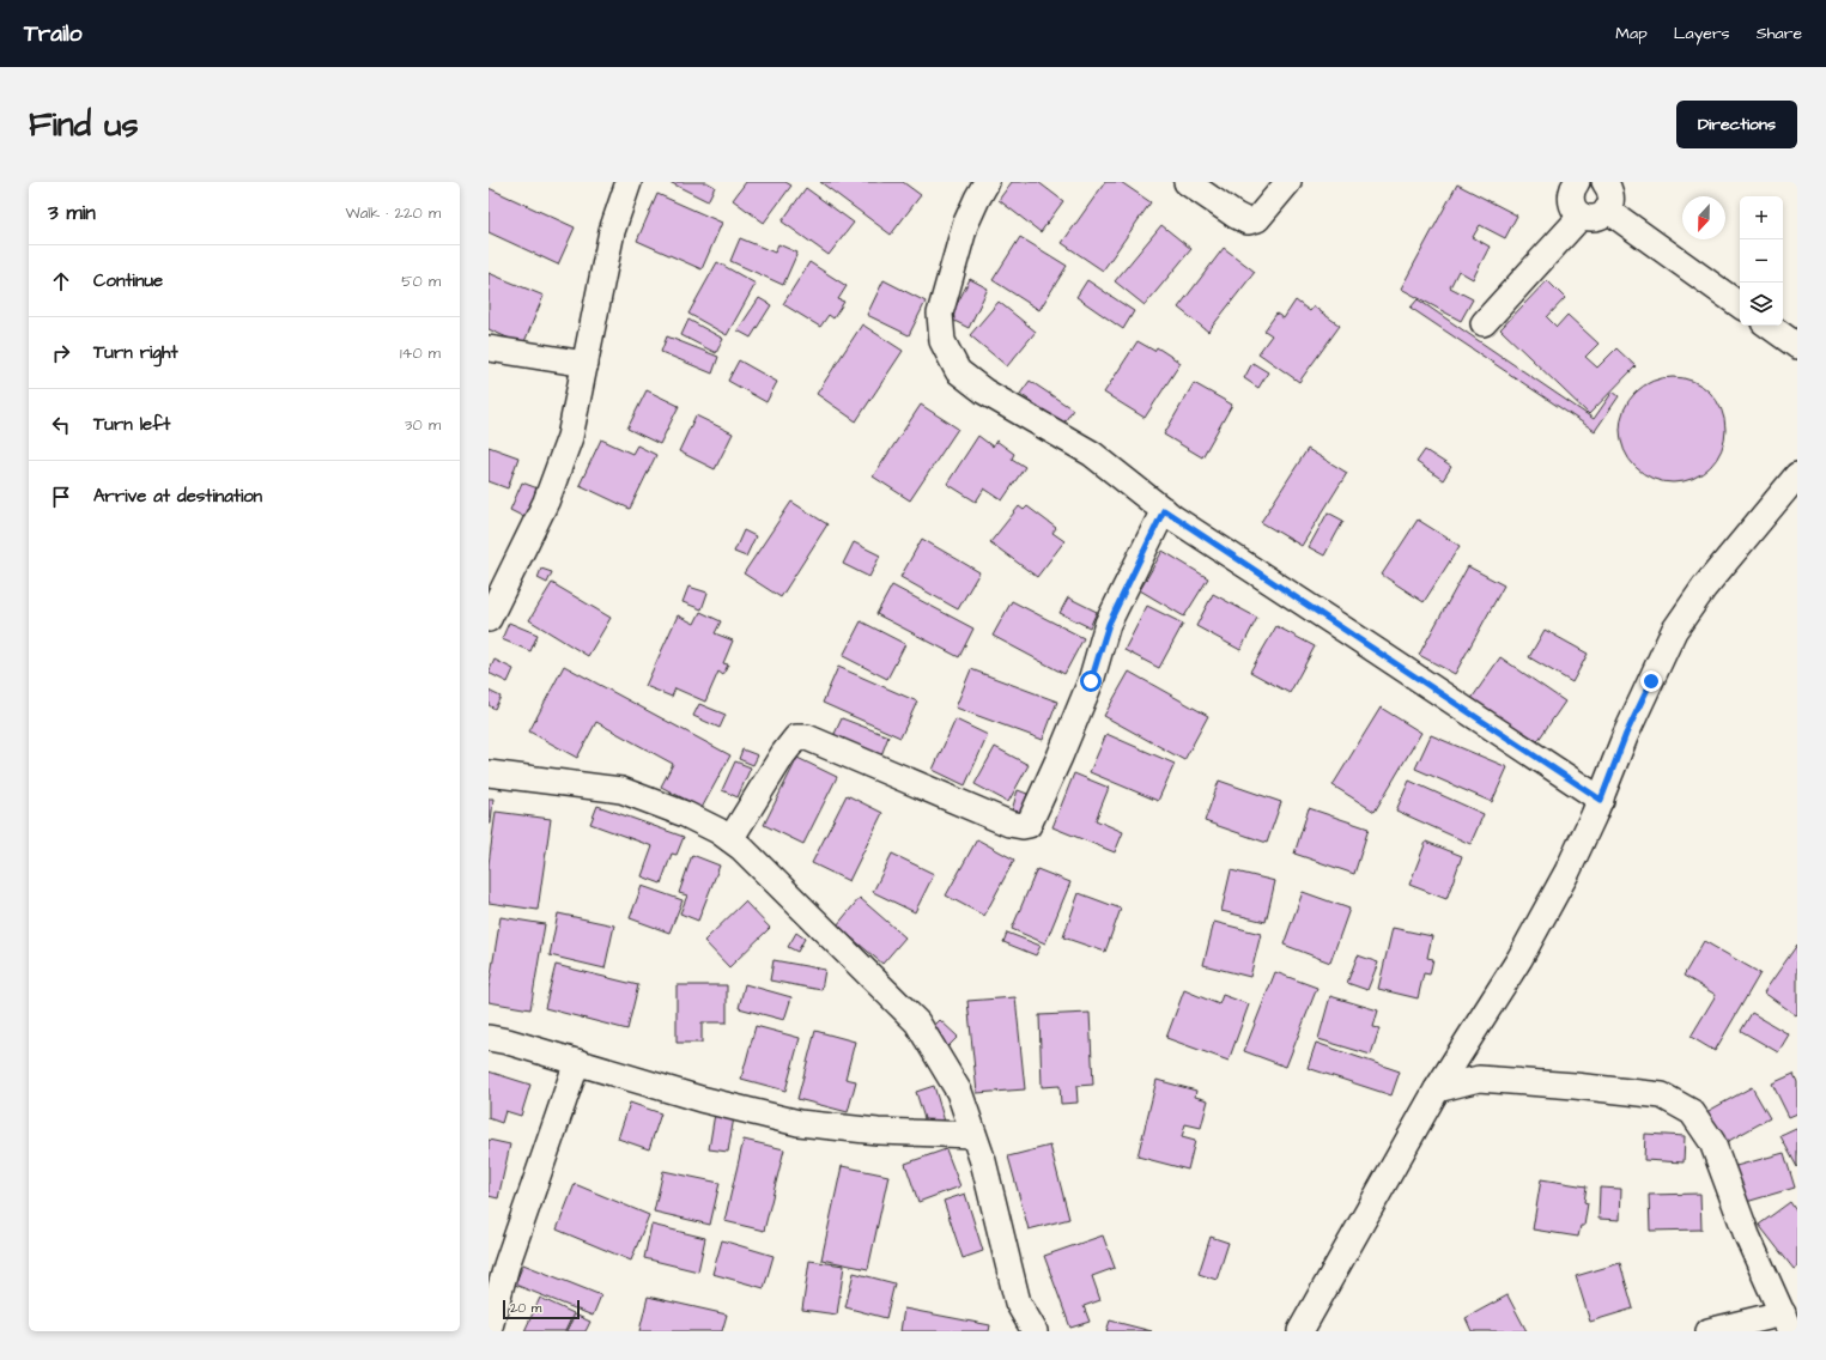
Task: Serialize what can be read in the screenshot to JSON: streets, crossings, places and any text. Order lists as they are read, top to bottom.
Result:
{
  "scale_bar": "20 m",
  "north": "bottom",
  "page": {
    "header": "Trailo",
    "nav": ["Map", "Layers", "Share"],
    "buttons": "Directions",
    "title": "Find us",
    "heading": ["3 min", "Walk · 220 m"],
    "map_buttons": ["+", "−"],
    "list": [
      ["Continue", "50 m"],
      ["Turn right", "140 m"],
      ["Turn left", "30 m"],
      "Arrive at destination"
    ],
    "scale": "20 m"
  }
}
